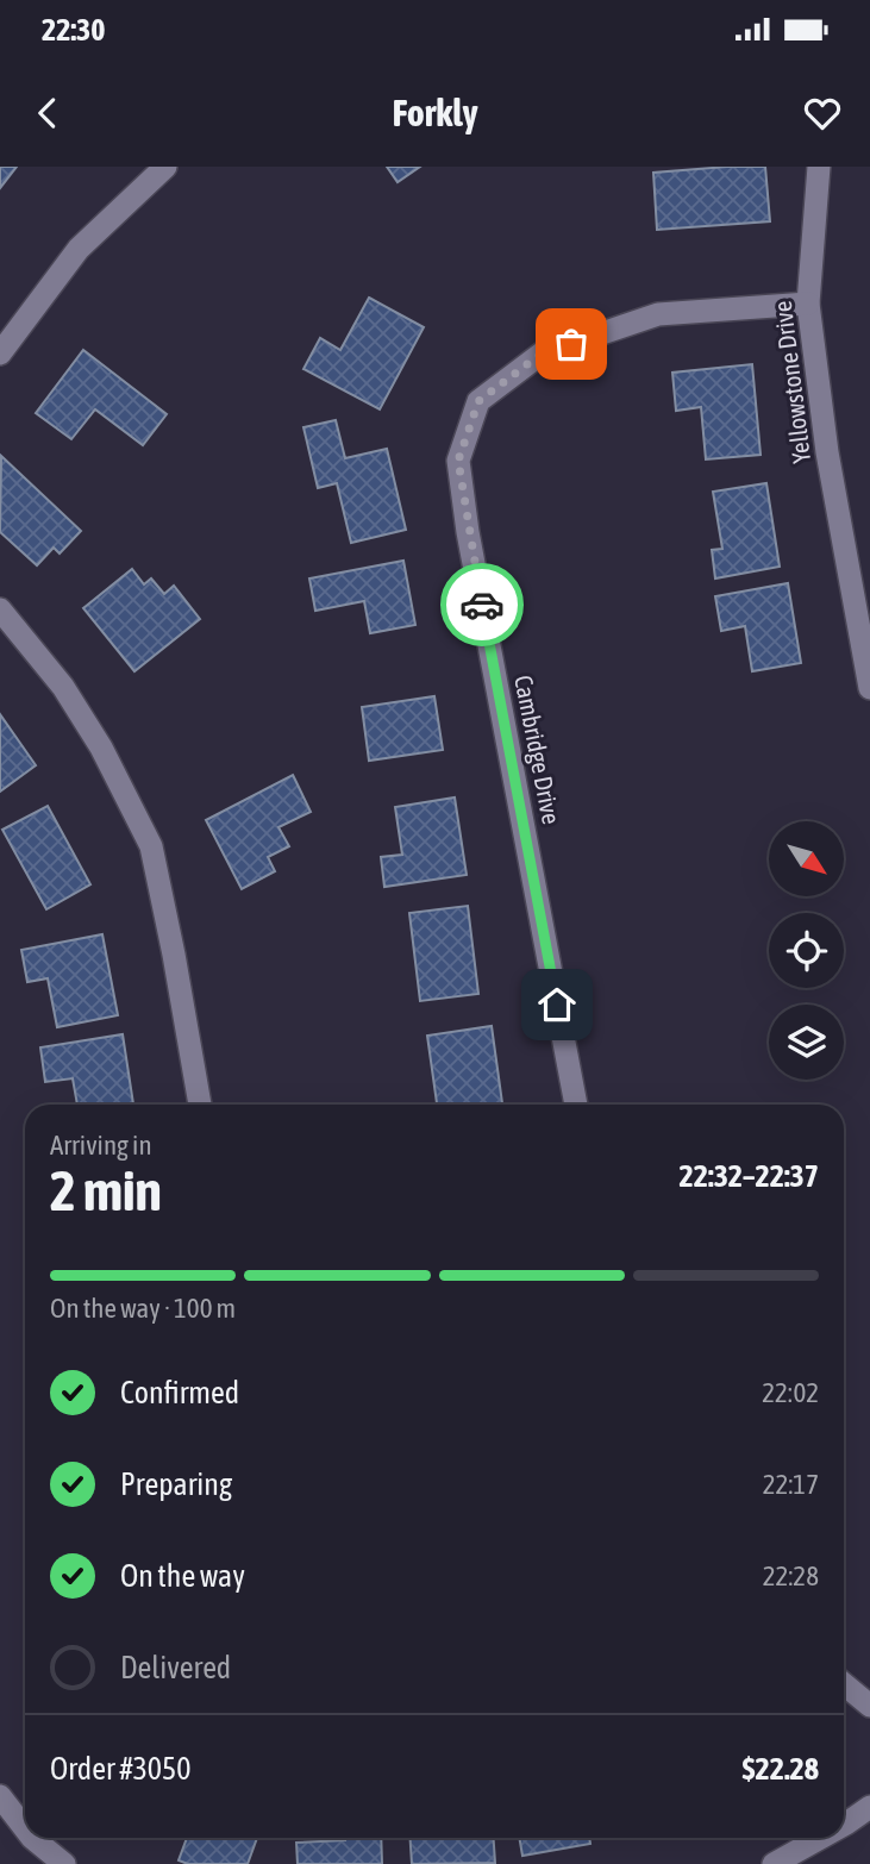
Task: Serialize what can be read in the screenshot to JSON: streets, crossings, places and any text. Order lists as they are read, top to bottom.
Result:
{
  "streets": {
    "street": ["Yellowstone Drive", "Cambridge Drive"]
  },
  "crossings": [
    ["Yellowstone Drive", "Cambridge Drive"]
  ],
  "north": "bottom right",
  "page": {
    "status": "22:30",
    "header": "Forkly",
    "heading": ["2 min", "Arriving in", "22:32–22:37"],
    "panel": ["Order #3050", "$22.28"],
    "bar": "On the way · 100 m",
    "list": [
      ["Confirmed", "22:02"],
      ["Preparing", "22:17"],
      ["On the way", "22:28"],
      "Delivered"
    ]
  }
}
